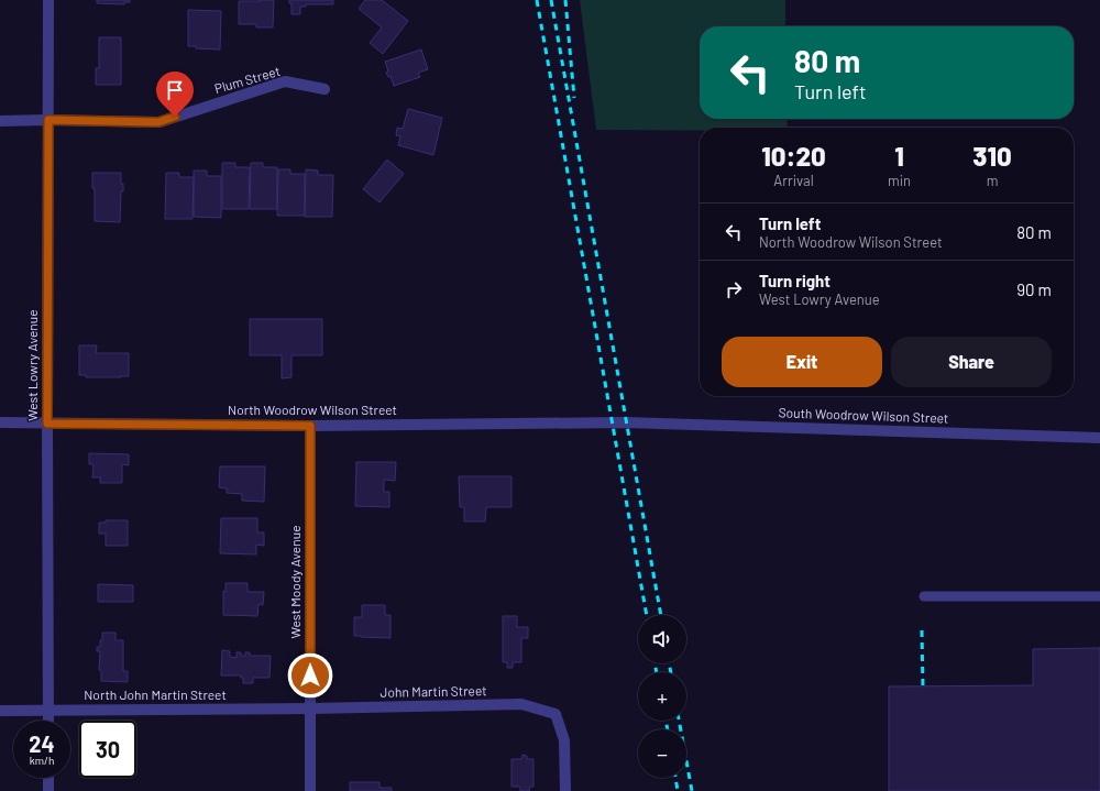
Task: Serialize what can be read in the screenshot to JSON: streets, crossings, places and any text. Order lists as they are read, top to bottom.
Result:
{
  "streets": {
    "street": [
      "Plum Street",
      "West Lowry Avenue",
      "North Woodrow Wilson Street",
      "South Woodrow Wilson Street",
      "West Moody Avenue",
      "John Martin Street",
      "North John Martin Street"
    ]
  },
  "crossings": [
    ["Plum Street", "West Lowry Avenue"],
    ["West Lowry Avenue", "North Woodrow Wilson Street"],
    ["West Lowry Avenue", "North John Martin Street"],
    ["North Woodrow Wilson Street", "South Woodrow Wilson Street"],
    ["North Woodrow Wilson Street", "West Moody Avenue"],
    ["West Moody Avenue", "John Martin Street"],
    ["West Moody Avenue", "North John Martin Street"],
    ["John Martin Street", "North John Martin Street"]
  ],
  "page": {
    "turn": ["80 m", "Turn left"],
    "eta": [
      "10:20",
      "Arrival",
      "1",
      "min",
      "310",
      "m"
    ],
    "list": [
      {
        "name": "Turn left",
        "note": "North Woodrow Wilson Street",
        "value": "80 m"
      },
      {
        "name": "Turn right",
        "note": "West Lowry Avenue",
        "value": "90 m"
      }
    ],
    "buttons": ["Exit", "Share"],
    "map_buttons": ["+", "−"],
    "speed": "24 km/h",
    "limit": "30"
  }
}
